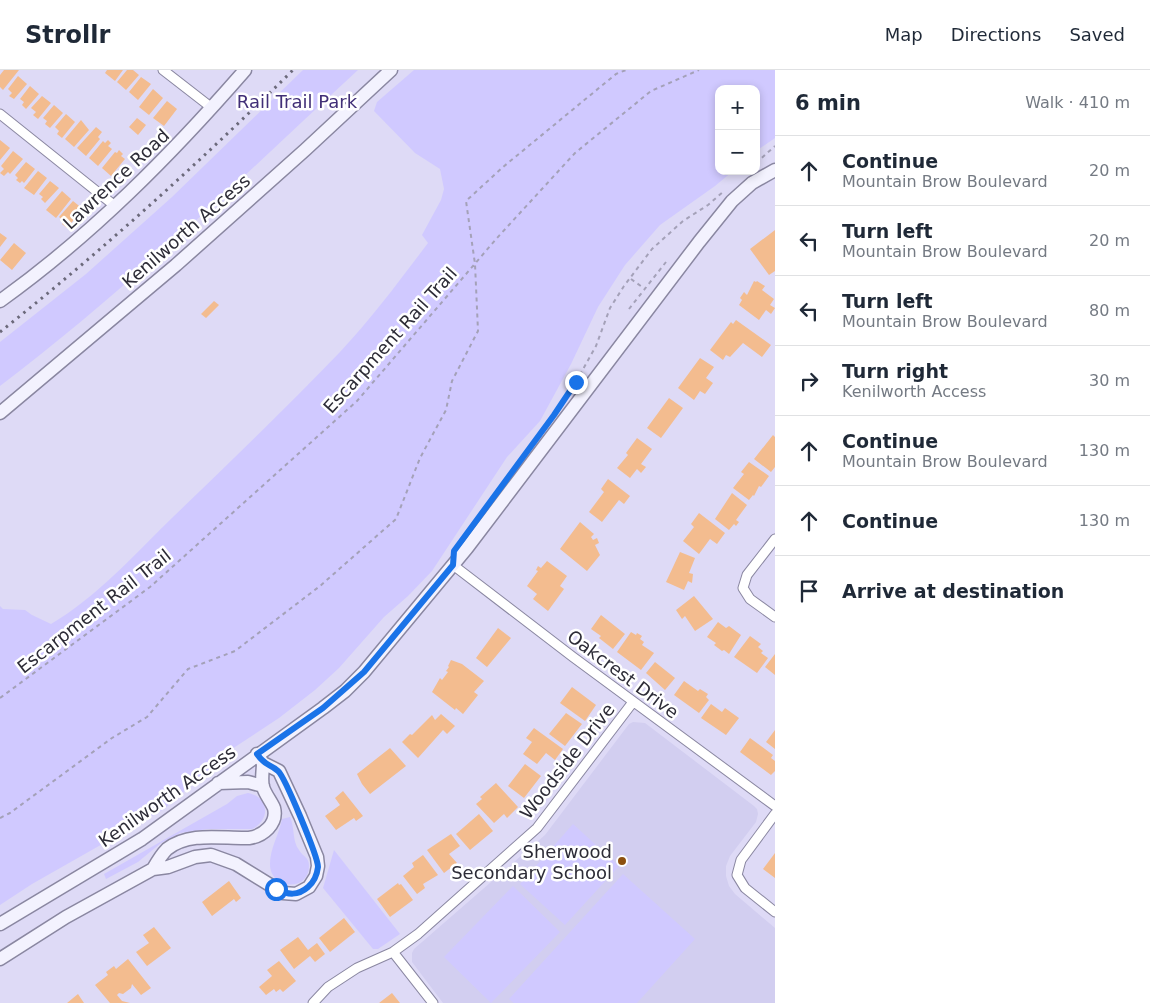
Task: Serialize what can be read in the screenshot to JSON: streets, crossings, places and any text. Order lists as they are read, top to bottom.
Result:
{
  "streets": {
    "main road": ["Lawrence Road", "Kenilworth Access"],
    "street": ["Oakcrest Drive", "Woodside Drive"],
    "path": ["Escarpment Rail Trail"]
  },
  "crossings": [
    ["Kenilworth Access", "Oakcrest Drive"],
    ["Oakcrest Drive", "Woodside Drive"]
  ],
  "parks": ["Rail Trail Park"],
  "places": ["Sherwood Secondary School"],
  "page": {
    "header": "Strollr",
    "nav": ["Map", "Directions", "Saved"],
    "heading": ["6 min", "Walk · 410 m"],
    "map_buttons": ["+", "−"],
    "list": [
      ["Continue", "Mountain Brow Boulevard", "20 m"],
      ["Turn left", "Mountain Brow Boulevard", "20 m"],
      ["Turn left", "Mountain Brow Boulevard", "80 m"],
      ["Turn right", "Kenilworth Access", "30 m"],
      ["Continue", "Mountain Brow Boulevard", "130 m"],
      ["Continue", "130 m"],
      "Arrive at destination"
    ]
  }
}
